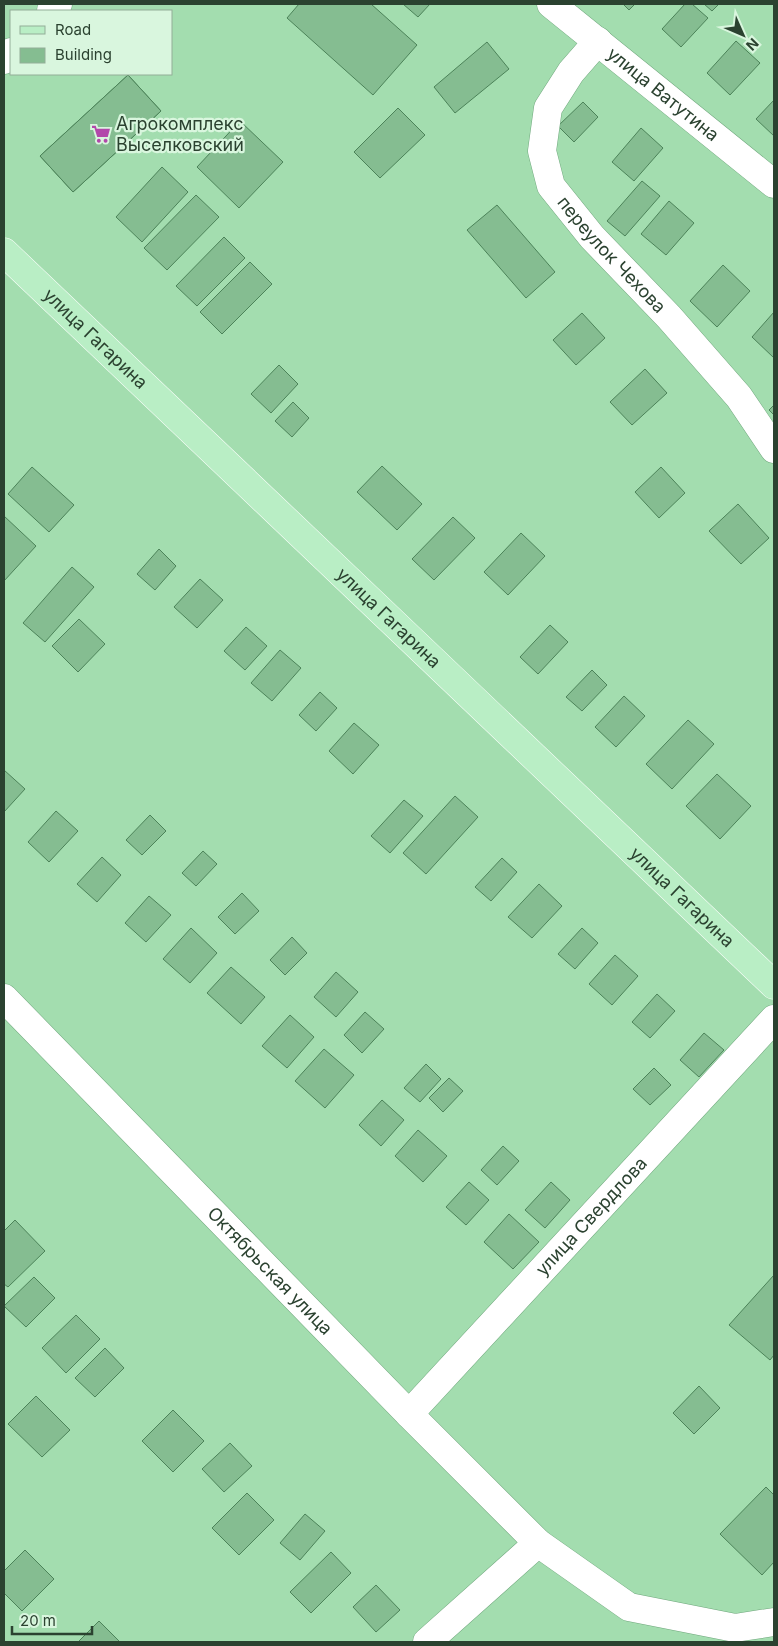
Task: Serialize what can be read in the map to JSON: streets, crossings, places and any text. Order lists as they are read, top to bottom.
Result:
{
  "streets": {
    "main road": ["улица Гагарина"],
    "street": [
      "улица Ватутина",
      "переулок Чехова",
      "улица Свердлова",
      "Октябрьская улица"
    ]
  },
  "crossings": [
    ["улица Ватутина", "переулок Чехова"],
    ["улица Свердлова", "Октябрьская улица"]
  ],
  "places": {
    "supermarket": ["Агрокомплекс Выселковский"]
  },
  "legend": ["Road", "Building"],
  "scale_bar": "20 m",
  "north": "bottom right"
}
